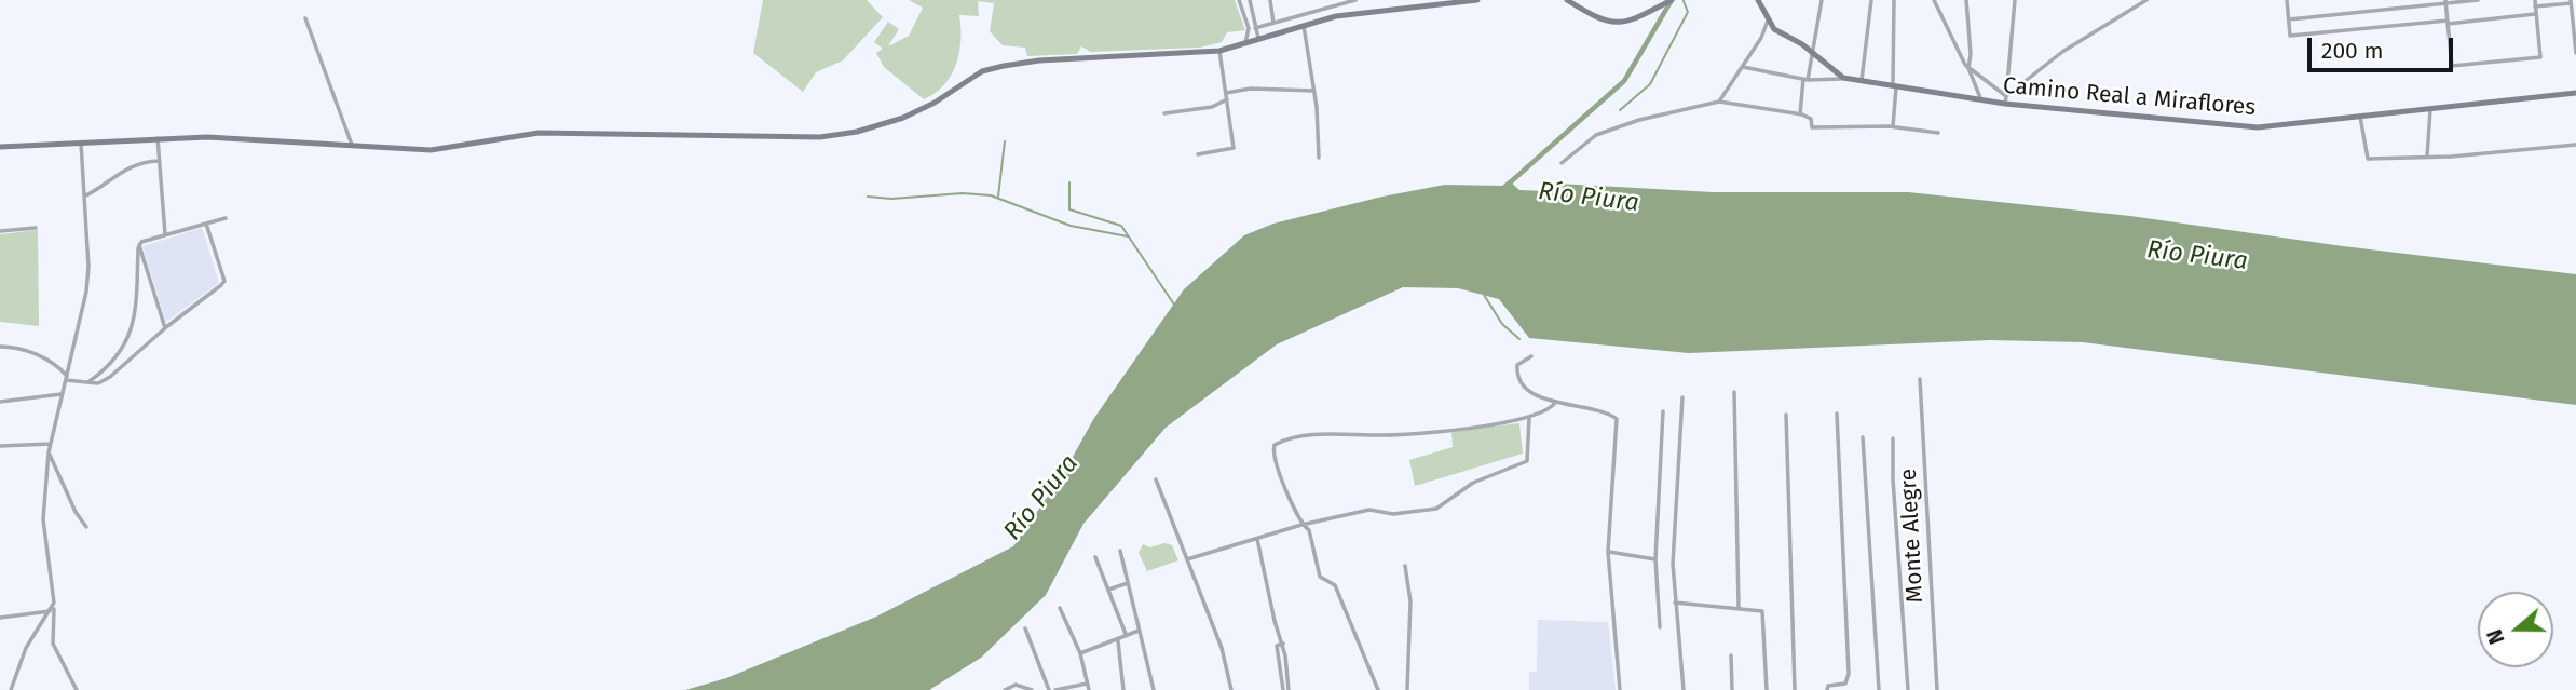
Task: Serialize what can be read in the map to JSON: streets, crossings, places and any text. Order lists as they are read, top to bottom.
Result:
{
  "streets": {
    "main road": ["Camino Real a Miraflores"],
    "street": ["Monte Alegre"]
  },
  "water": ["Río Piura"],
  "scale_bar": "200 m",
  "north": "left"
}
